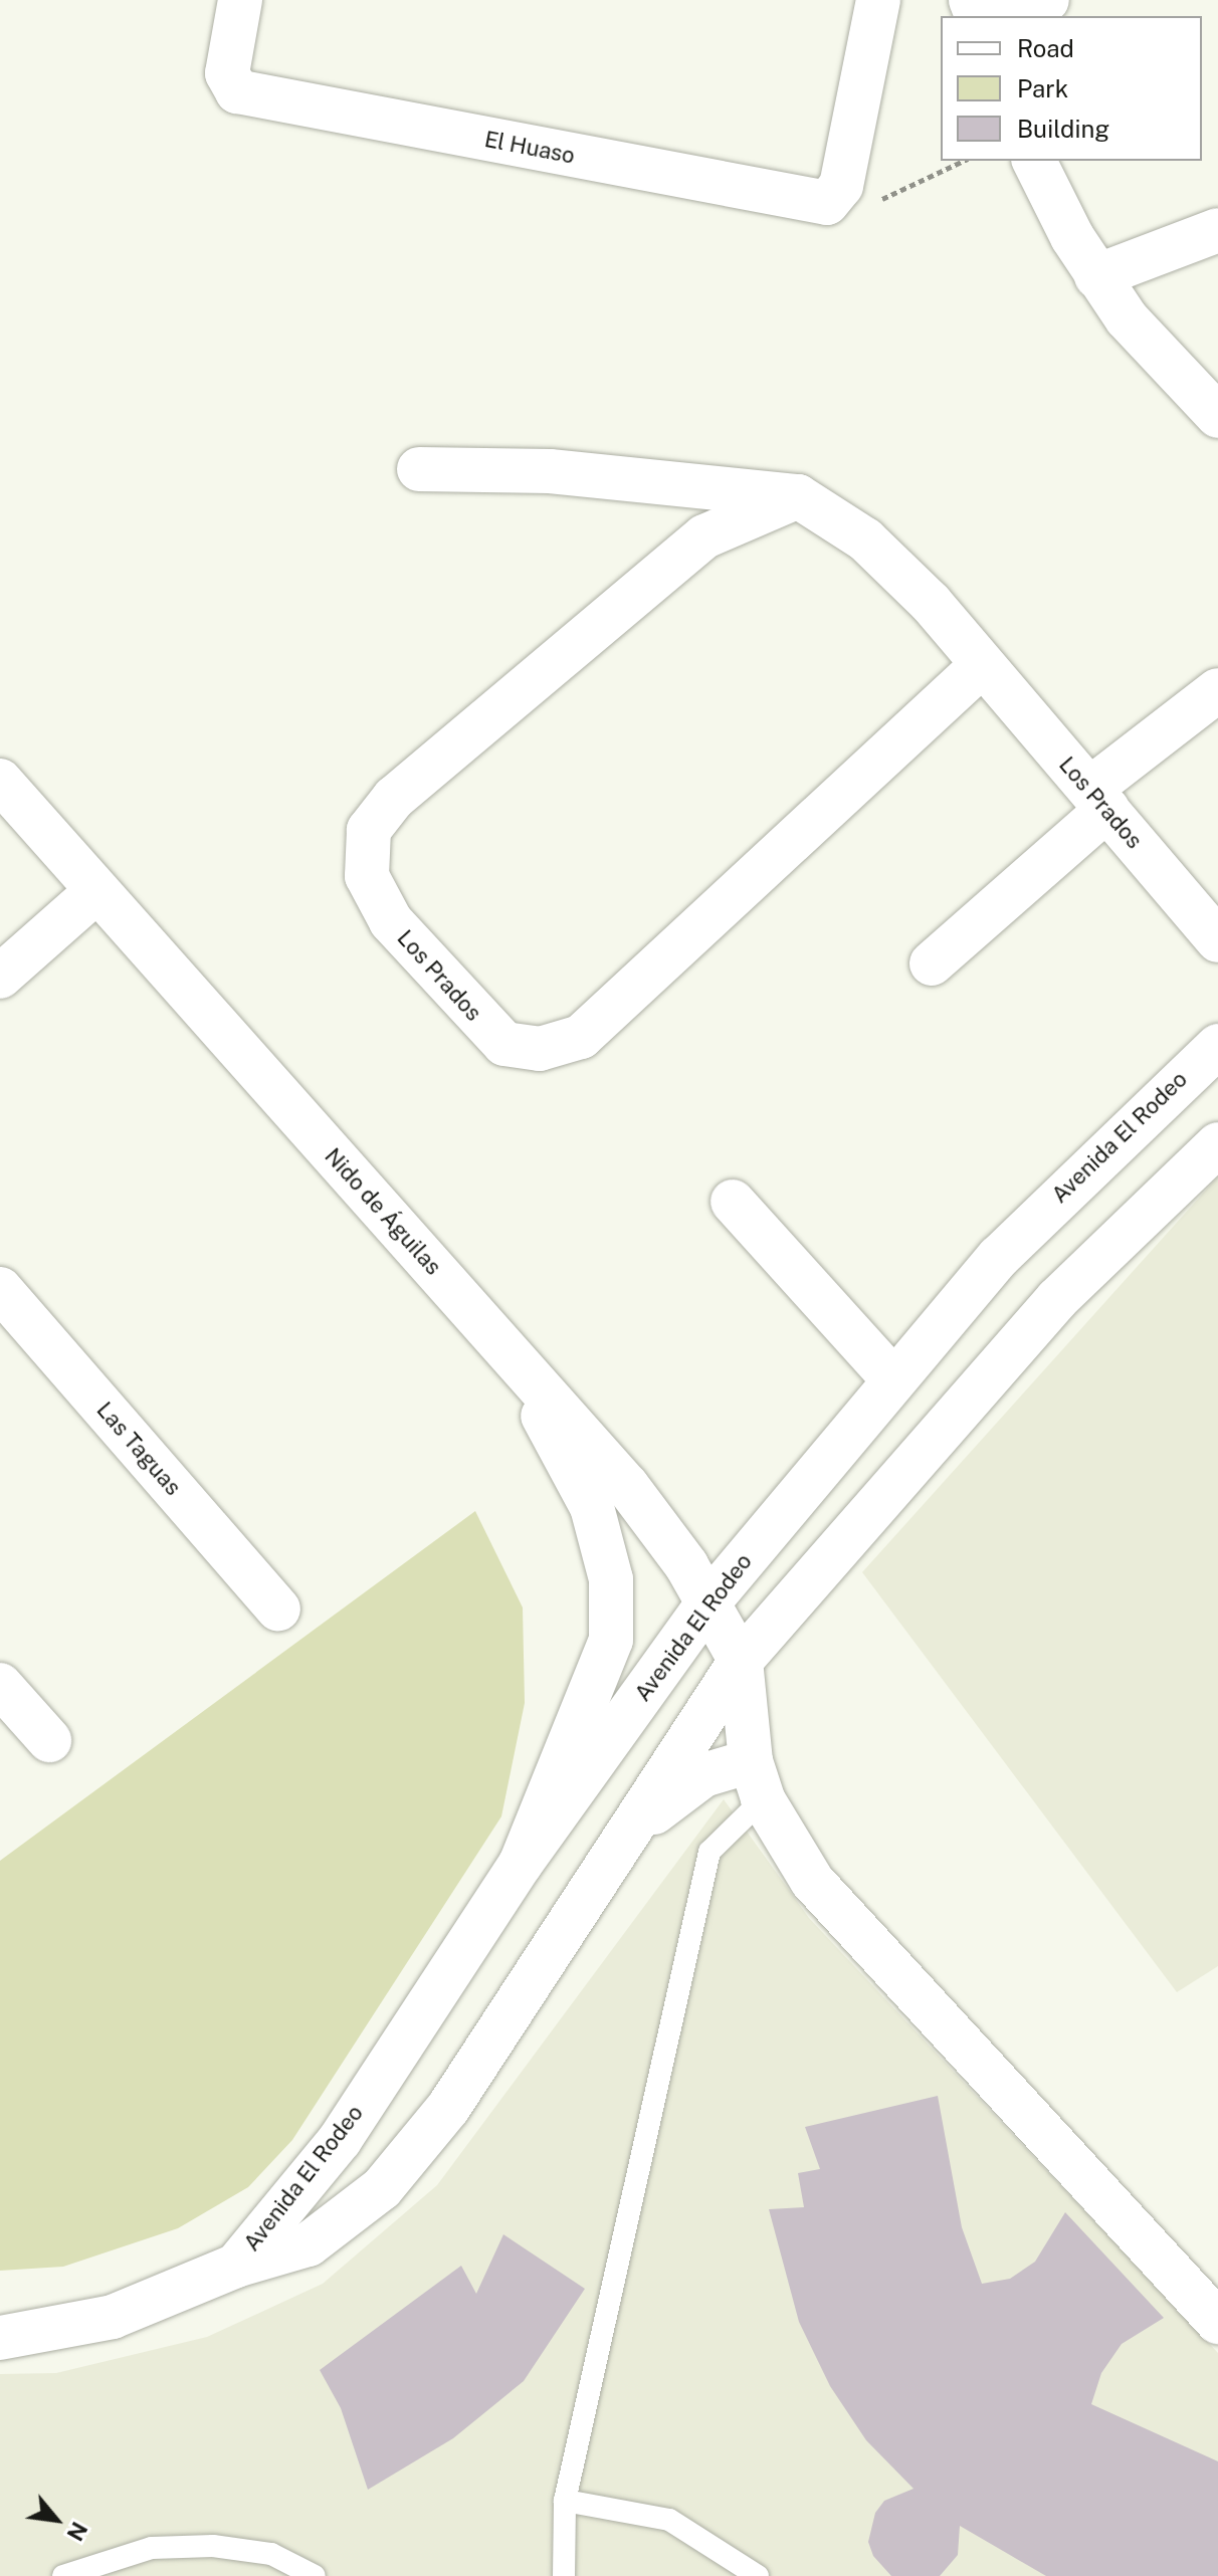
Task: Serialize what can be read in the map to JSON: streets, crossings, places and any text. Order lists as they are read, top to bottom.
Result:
{
  "streets": {
    "street": [
      "El Huaso",
      "Los Prados",
      "Avenida El Rodeo",
      "Nido de Águilas",
      "Las Taguas"
    ]
  },
  "crossings": [
    ["Avenida El Rodeo", "Nido de Águilas"]
  ],
  "legend": ["Road", "Park", "Building"],
  "north": "bottom right"
}
